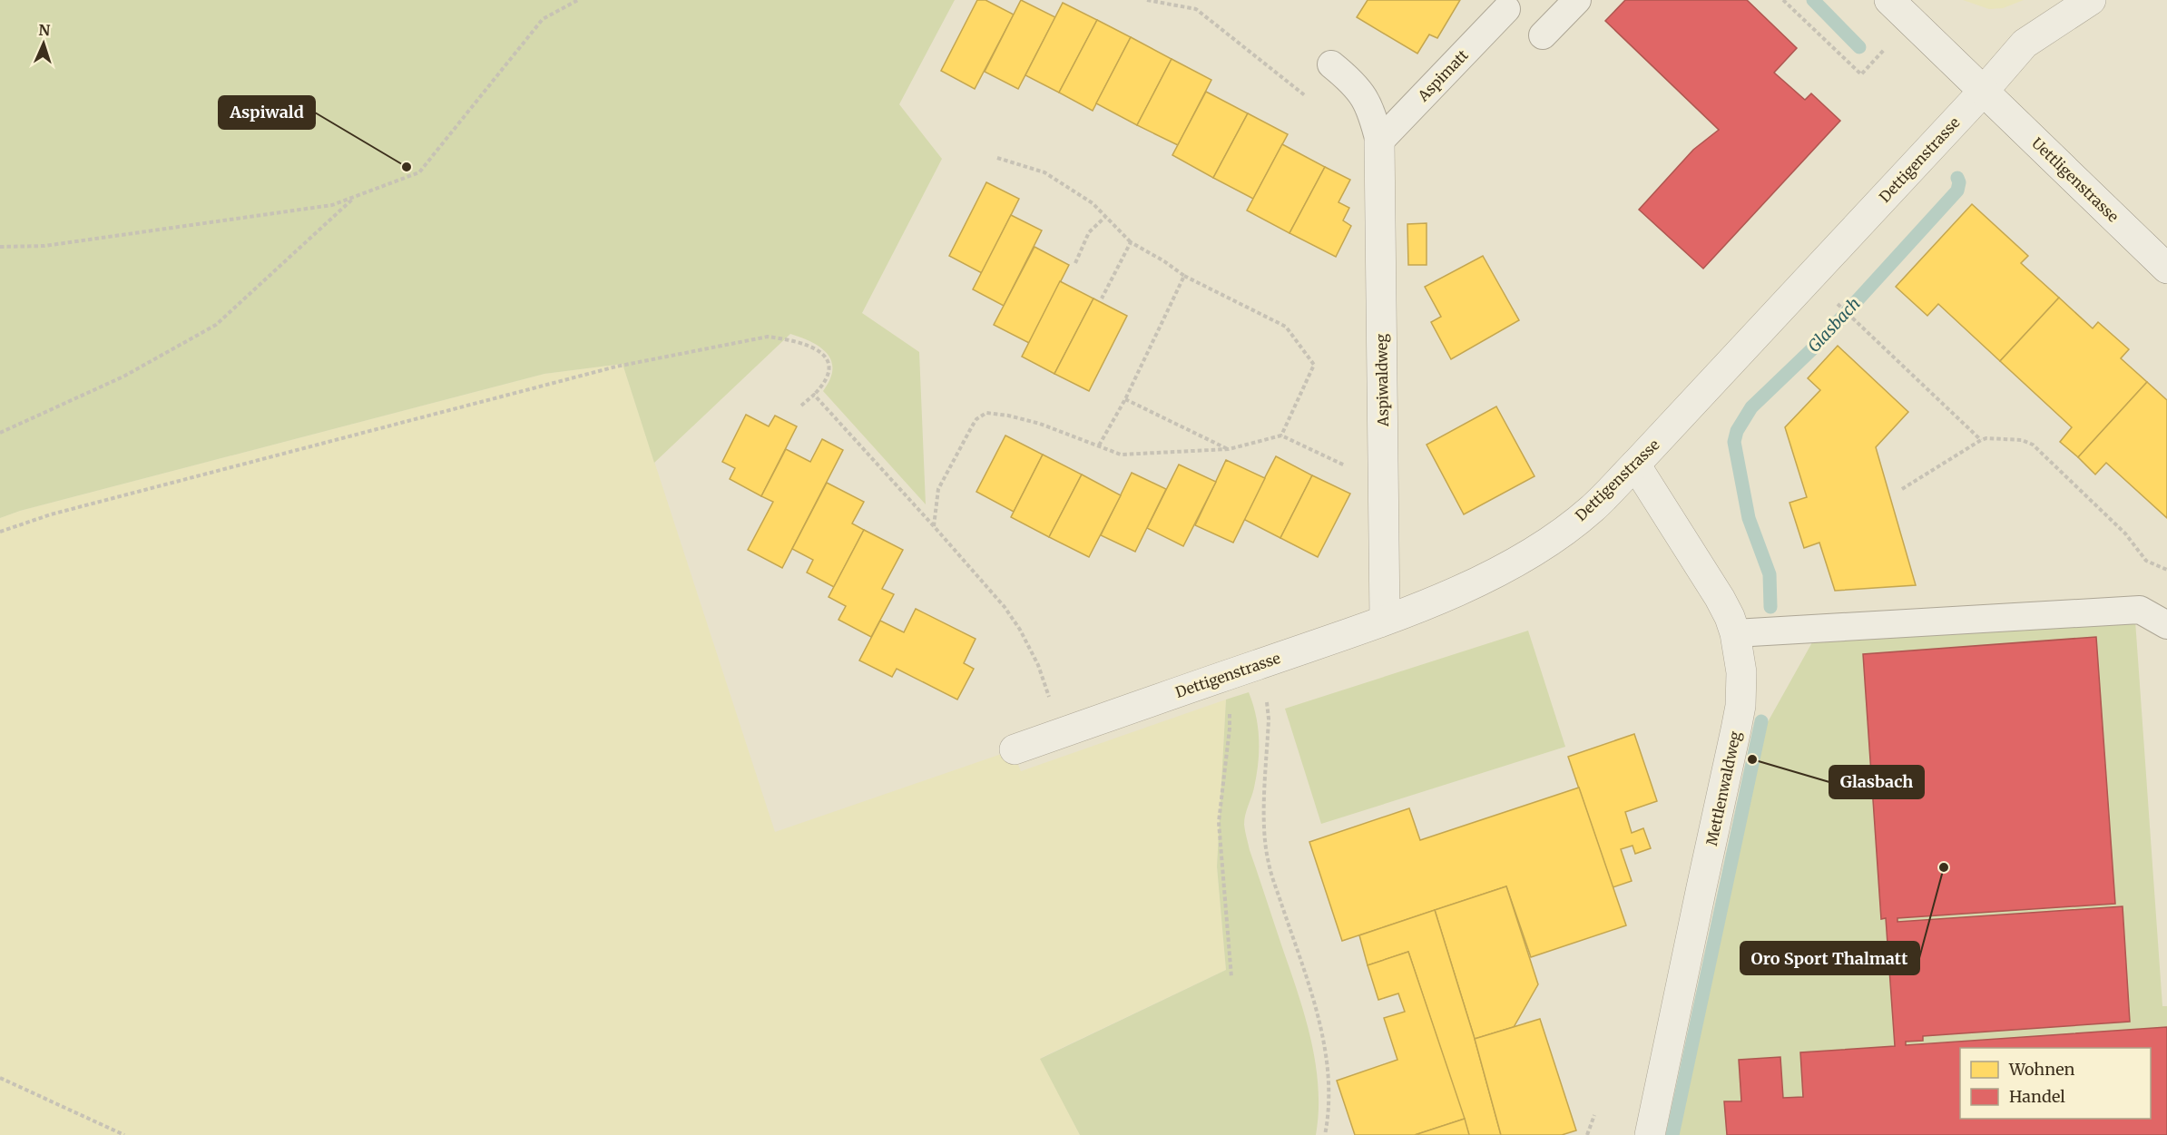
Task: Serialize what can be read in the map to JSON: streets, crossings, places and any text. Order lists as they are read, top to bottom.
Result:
{
  "streets": {
    "street": [
      "Dettigenstrasse",
      "Uettligenstrasse",
      "Aspiwaldweg",
      "Mettlenwaldweg"
    ],
    "lane": ["Aspimatt"]
  },
  "crossings": [
    ["Aspimatt", "Aspiwaldweg"],
    ["Dettigenstrasse", "Uettligenstrasse"],
    ["Dettigenstrasse", "Aspiwaldweg"],
    ["Dettigenstrasse", "Mettlenwaldweg"]
  ],
  "water": ["Glasbach"],
  "places": ["Aspiwald", "Glasbach", "Oro Sport Thalmatt"],
  "legend": ["Wohnen", "Handel"],
  "north": "top"
}
